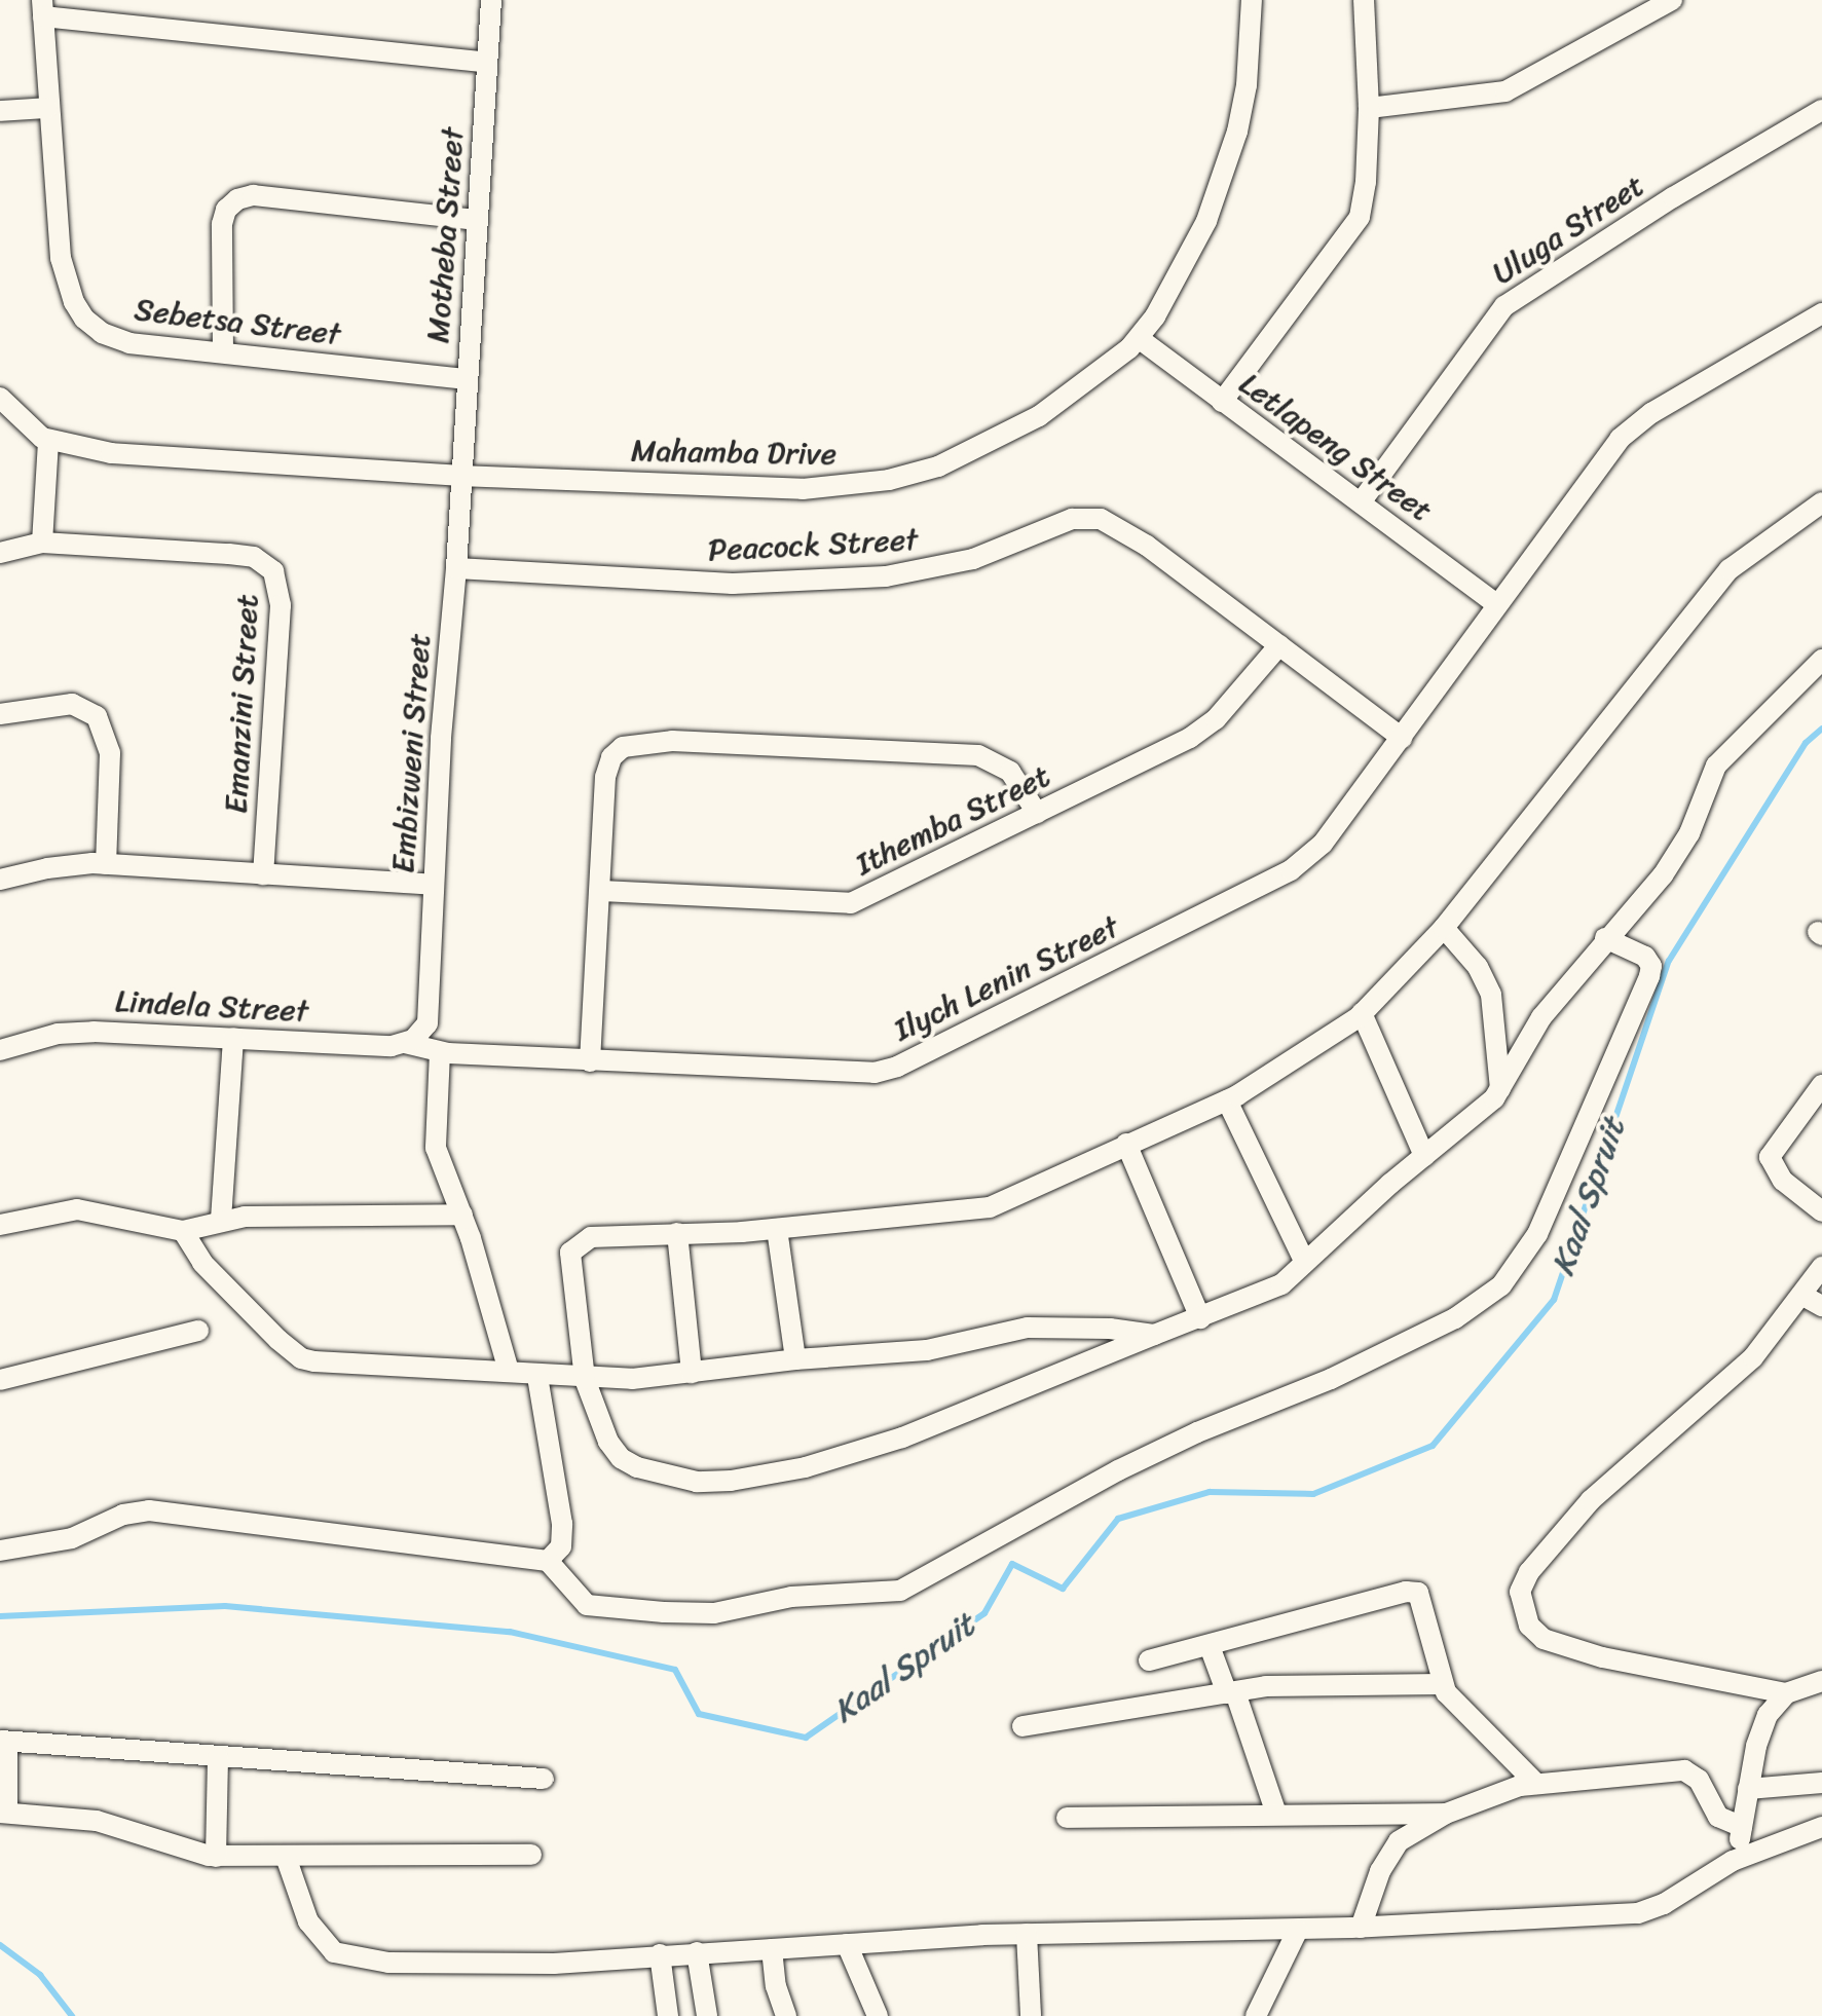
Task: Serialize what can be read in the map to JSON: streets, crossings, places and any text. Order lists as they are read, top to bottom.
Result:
{
  "streets": {
    "street": [
      "Uluga Street",
      "Motheba Street",
      "Sebetsa Street",
      "Letlapeng Street",
      "Mahamba Drive",
      "Peacock Street",
      "Emanzini Street",
      "Embizweni Street",
      "Ithemba Street",
      "Ilych Lenin Street",
      "Lindela Street"
    ]
  },
  "crossings": [
    ["Uluga Street", "Letlapeng Street"],
    ["Motheba Street", "Sebetsa Street"],
    ["Motheba Street", "Mahamba Drive"],
    ["Motheba Street", "Embizweni Street"],
    ["Letlapeng Street", "Mahamba Drive"],
    ["Letlapeng Street", "Ilych Lenin Street"],
    ["Mahamba Drive", "Embizweni Street"],
    ["Peacock Street", "Embizweni Street"],
    ["Peacock Street", "Ithemba Street"],
    ["Peacock Street", "Ilych Lenin Street"],
    ["Embizweni Street", "Lindela Street"],
    ["Ilych Lenin Street", "Lindela Street"]
  ],
  "water": ["Kaal Spruit"]
}
